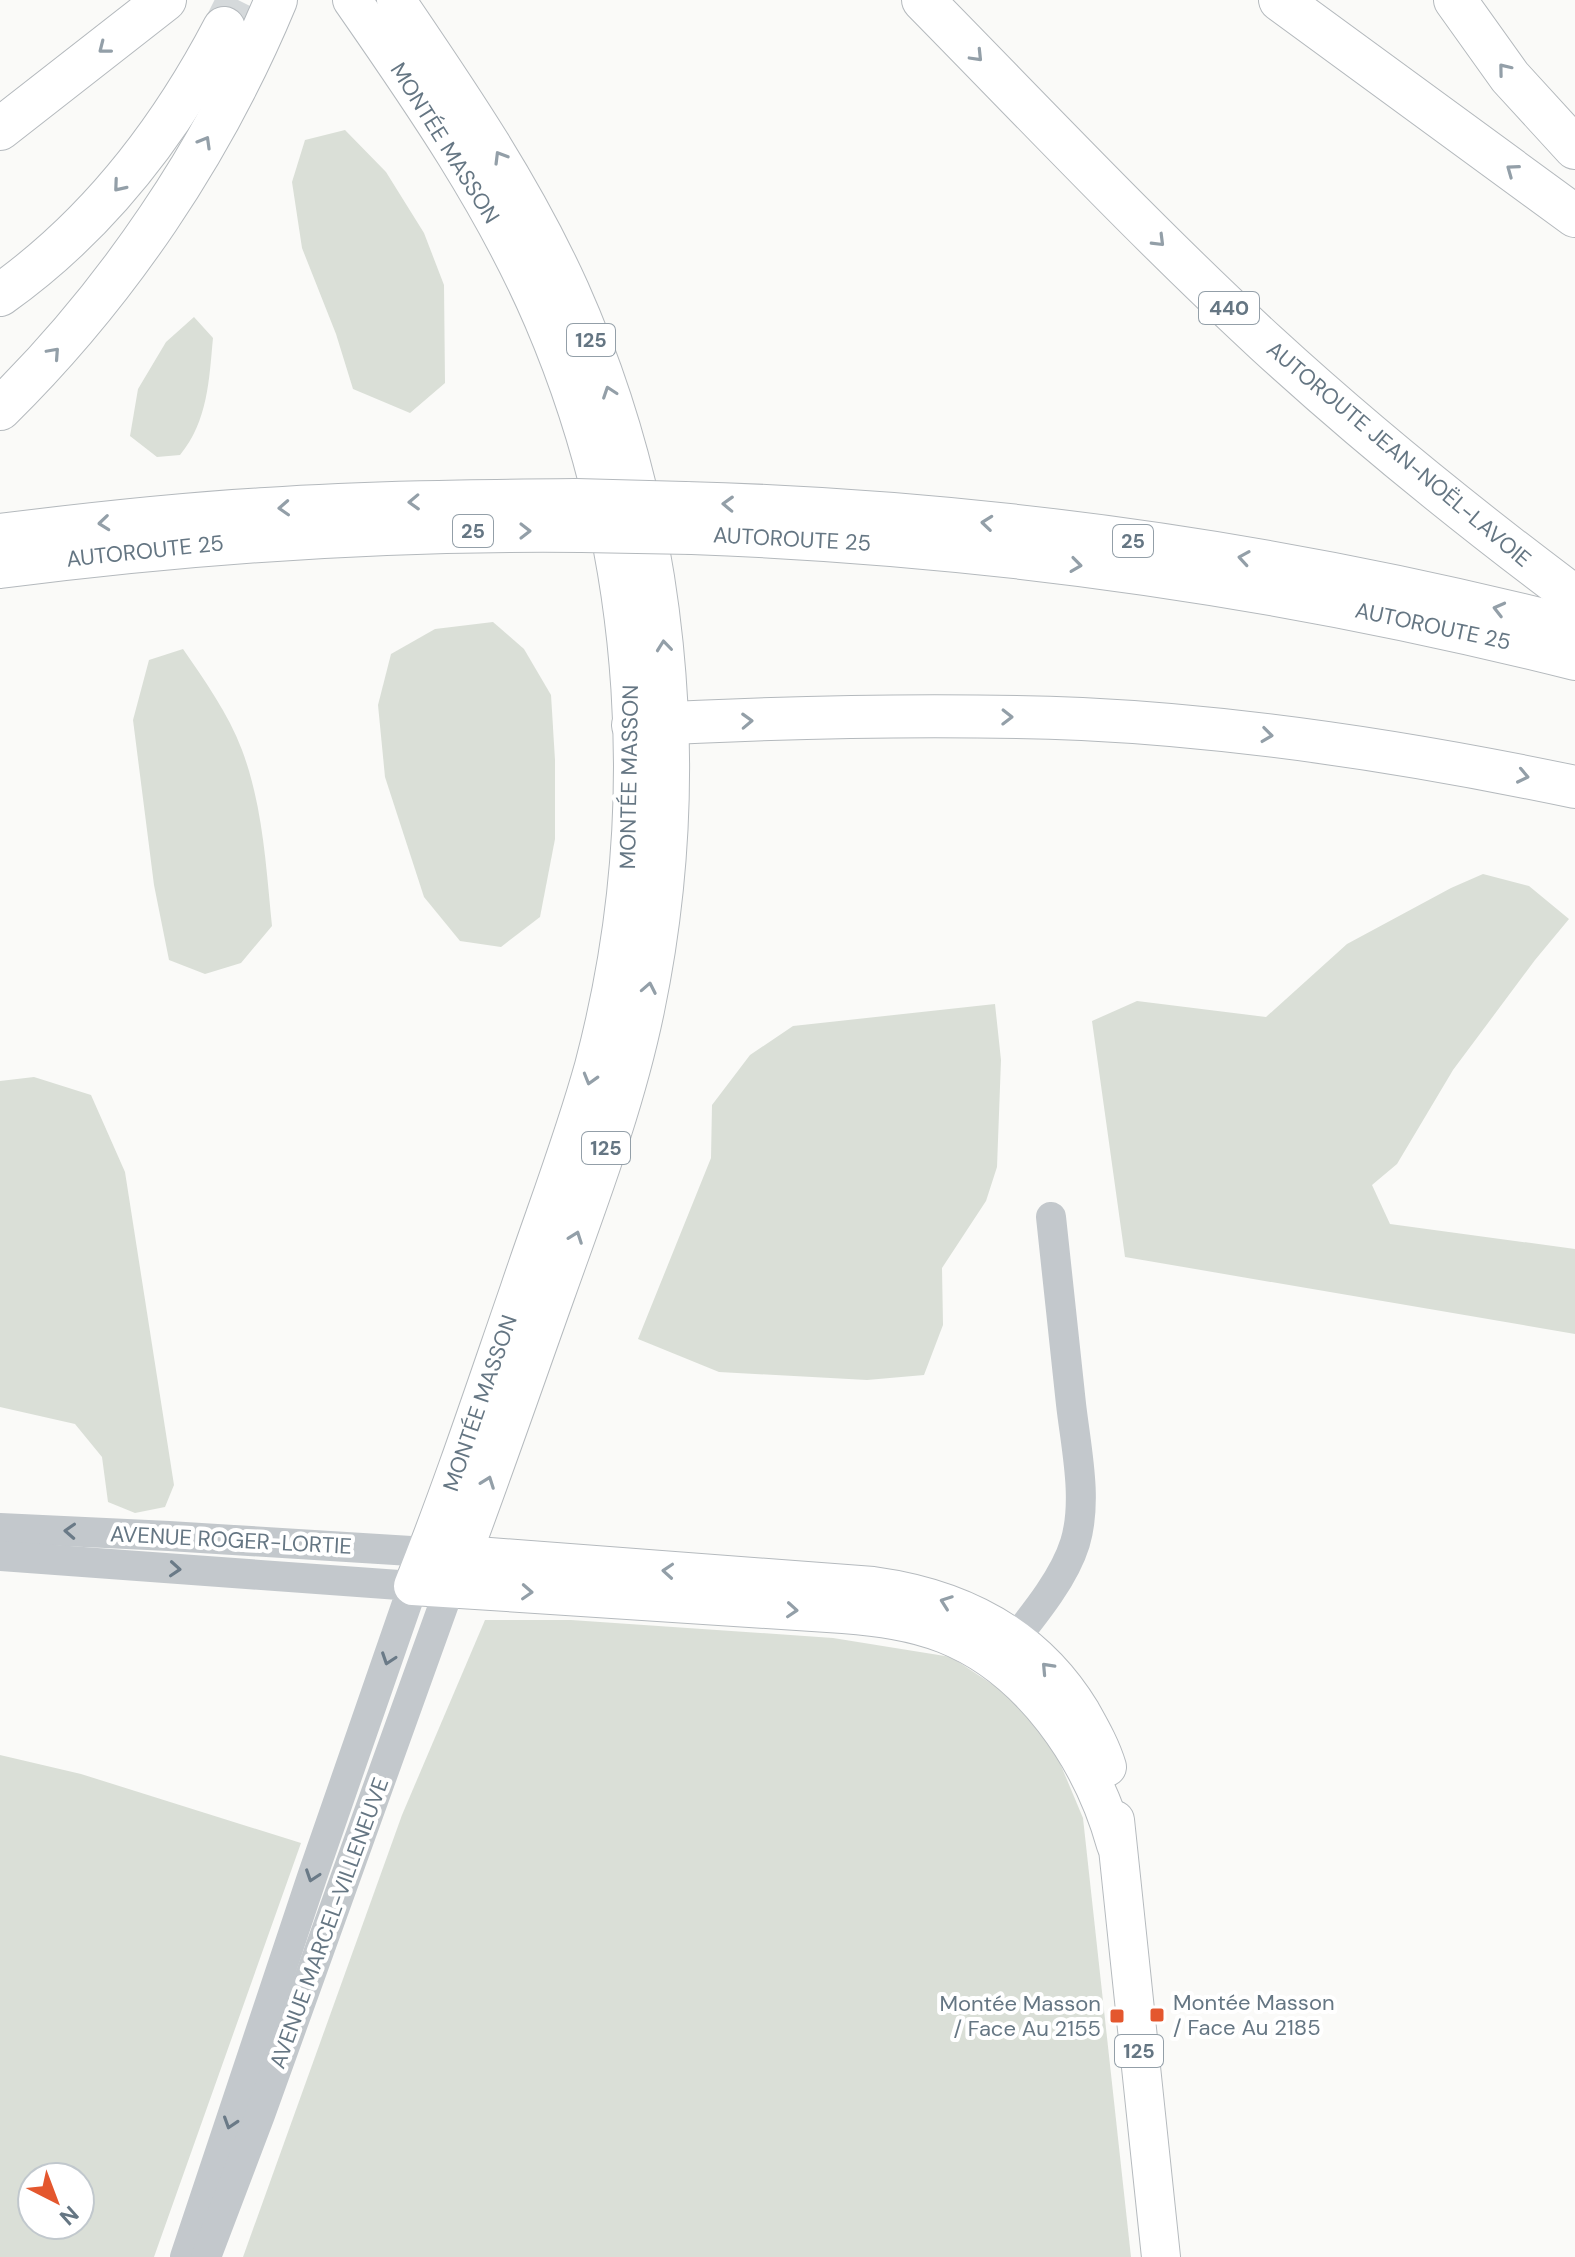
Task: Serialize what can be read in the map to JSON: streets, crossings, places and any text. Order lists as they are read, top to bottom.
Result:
{
  "streets": {
    "highway": [
      "440",
      "AUTOROUTE JEAN-NOËL-LAVOIE",
      "25",
      "AUTOROUTE 25"
    ],
    "main road": ["MONTÉE MASSON", "125"],
    "street": ["AVENUE ROGER-LORTIE", "AVENUE MARCEL-VILLENEUVE"]
  },
  "crossings": [
    ["MONTÉE MASSON", "125"],
    ["MONTÉE MASSON", "AVENUE ROGER-LORTIE"],
    ["MONTÉE MASSON", "AVENUE MARCEL-VILLENEUVE"],
    ["125", "AVENUE ROGER-LORTIE"],
    ["125", "AVENUE MARCEL-VILLENEUVE"],
    ["AVENUE ROGER-LORTIE", "AVENUE MARCEL-VILLENEUVE"]
  ],
  "places": {
    "transit": ["Montée Masson / Face Au 2185", "Montée Masson / Face Au 2155"]
  },
  "north": "bottom right"
}
